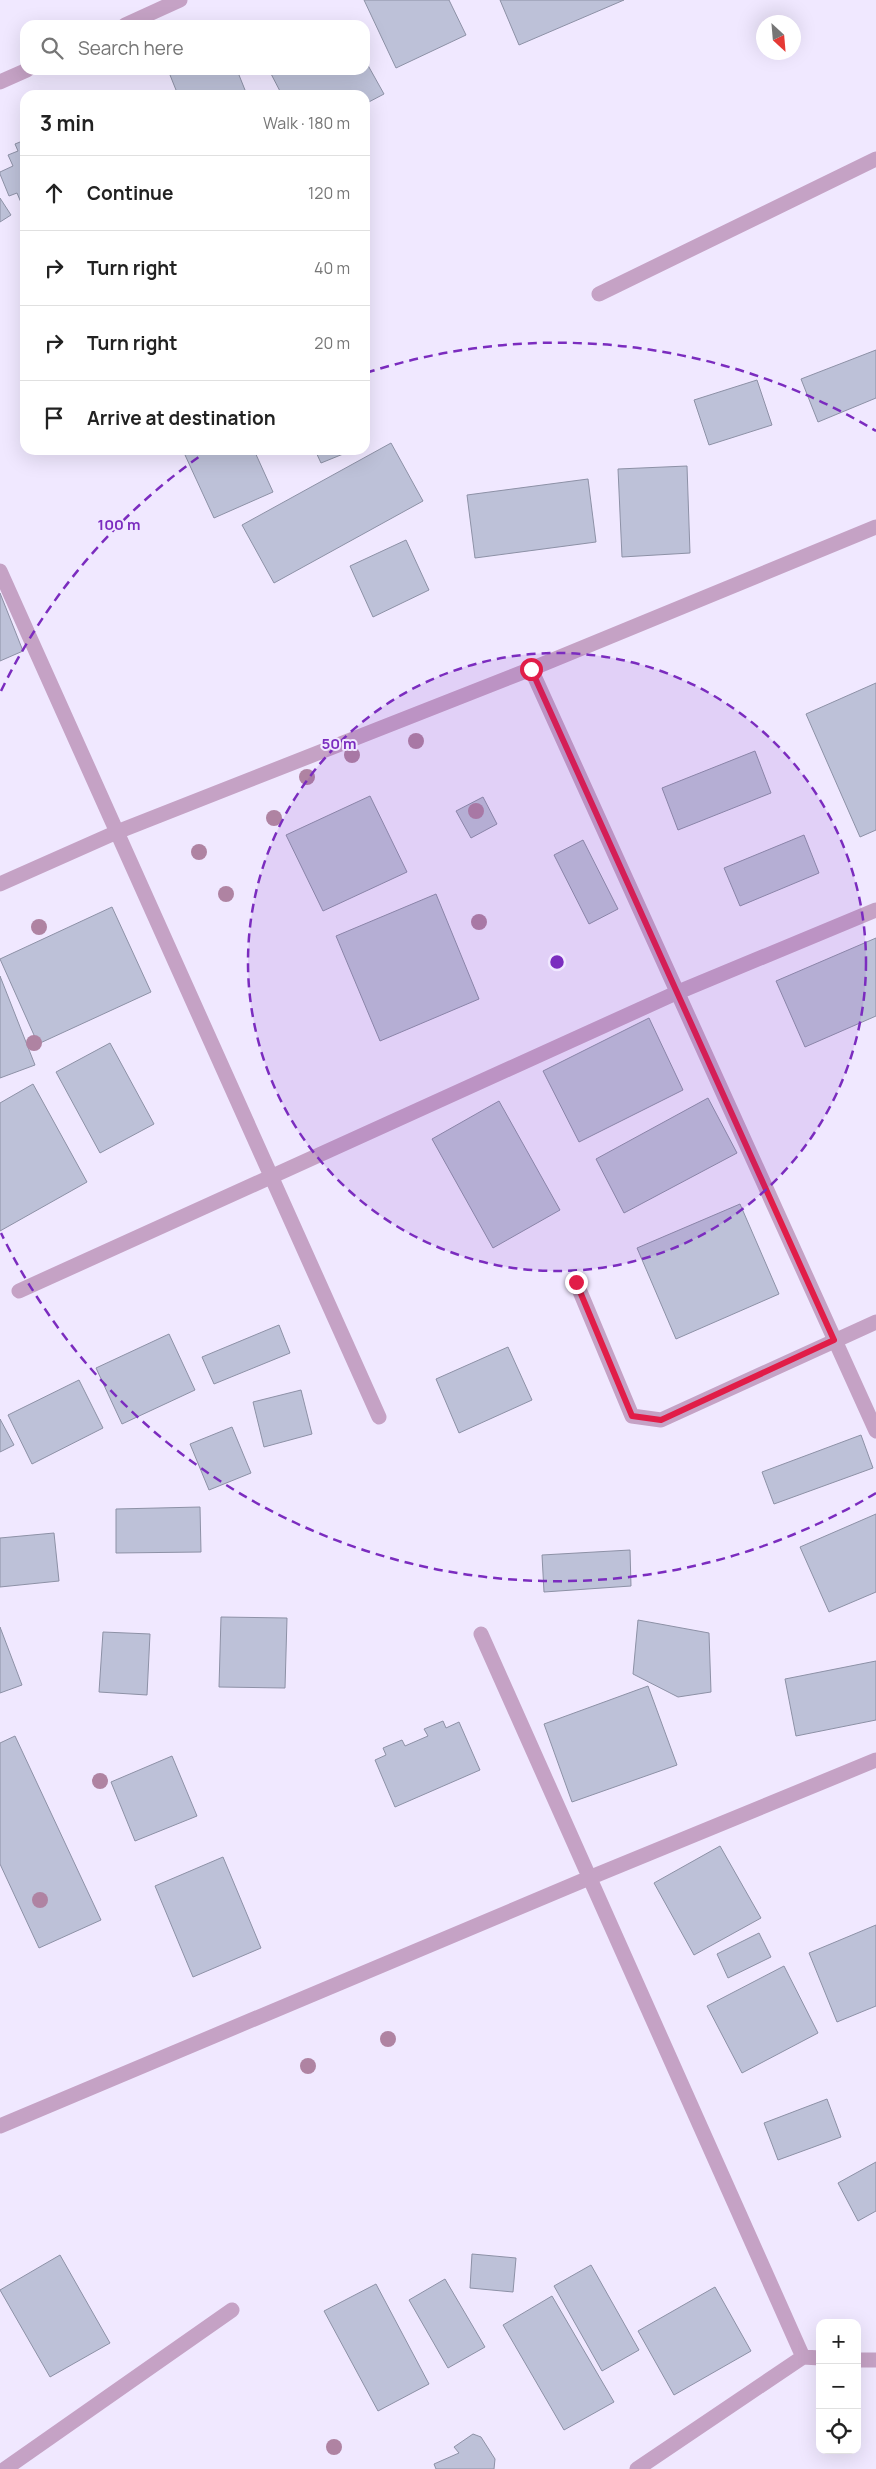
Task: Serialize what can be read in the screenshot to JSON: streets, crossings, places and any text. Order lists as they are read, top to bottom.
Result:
{
  "north": "bottom right",
  "page": {
    "search": "Search here",
    "heading": ["3 min", "Walk · 180 m"],
    "list": [
      ["Continue", "120 m"],
      ["Turn right", "40 m"],
      ["Turn right", "20 m"],
      "Arrive at destination"
    ],
    "map_buttons": ["+", "−"]
  },
  "rings": ["100 m", "50 m"]
}
